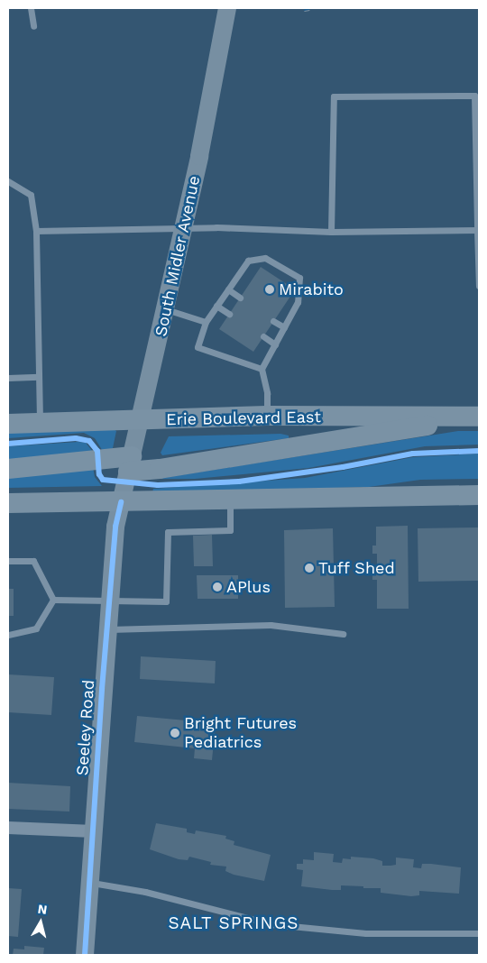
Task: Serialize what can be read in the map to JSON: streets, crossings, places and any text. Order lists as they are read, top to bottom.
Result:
{
  "streets": {
    "main road": ["South Midler Avenue", "Erie Boulevard East", "Seeley Road"]
  },
  "crossings": [
    ["South Midler Avenue", "Erie Boulevard East"],
    ["South Midler Avenue", "Seeley Road"]
  ],
  "districts": ["SALT SPRINGS"],
  "places": [
    "Mirabito",
    "Tuff Shed",
    "APlus",
    "Bright Futures Pediatrics"
  ],
  "north": "top"
}
